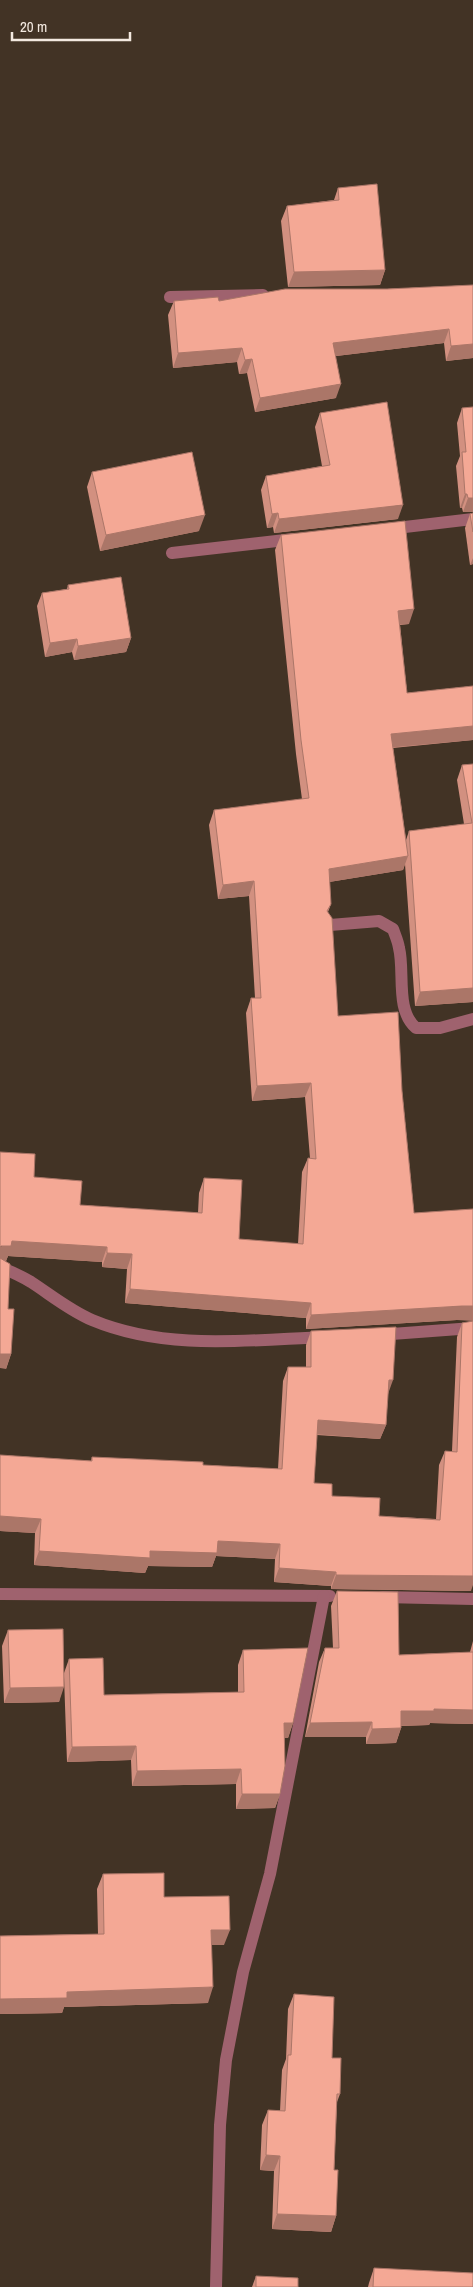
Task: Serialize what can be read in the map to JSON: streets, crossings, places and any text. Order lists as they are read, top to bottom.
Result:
{
  "scale_bar": "20 m"
}
